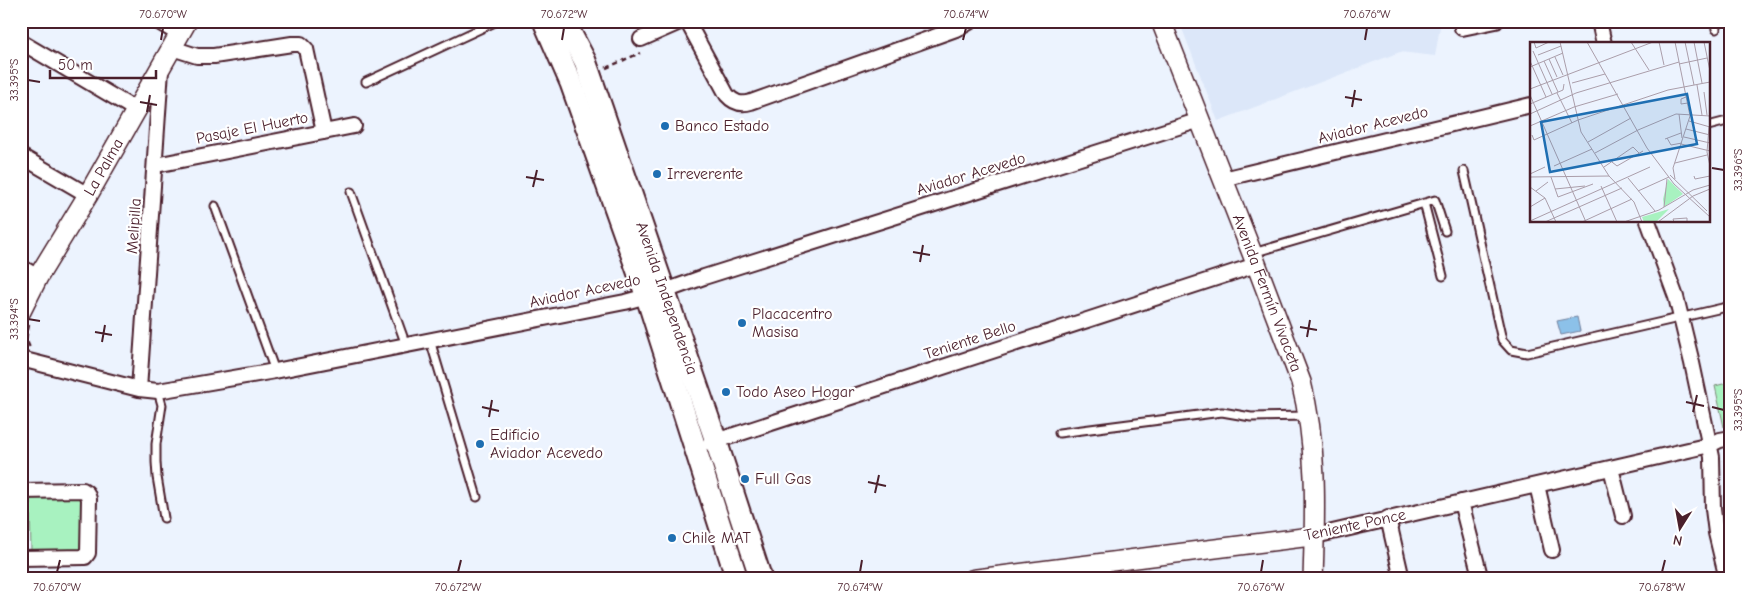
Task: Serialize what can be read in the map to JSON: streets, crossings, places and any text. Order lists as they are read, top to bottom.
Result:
{
  "streets": {
    "main road": ["La Palma", "Avenida Fermín Vivaceta", "Avenida Independencia"],
    "street": [
      "Aviador Acevedo",
      "Pasaje El Huerto",
      "Melipilla",
      "Teniente Bello",
      "Teniente Ponce"
    ]
  },
  "crossings": [
    ["Aviador Acevedo", "Melipilla"],
    ["Aviador Acevedo", "Avenida Fermín Vivaceta"],
    ["Aviador Acevedo", "Avenida Independencia"],
    ["Pasaje El Huerto", "Melipilla"],
    ["La Palma", "Melipilla"],
    ["Avenida Fermín Vivaceta", "Teniente Bello"],
    ["Avenida Fermín Vivaceta", "Teniente Ponce"],
    ["Avenida Independencia", "Teniente Bello"]
  ],
  "places": [
    "Banco Estado",
    "Irreverente",
    "Placacentro Masisa",
    "Todo Aseo Hogar",
    "Edificio Aviador Acevedo",
    "Full Gas",
    "Chile MAT"
  ],
  "scale_bar": "50 m",
  "north": "bottom",
  "coordinates": [
    "70.670°W",
    "70.672°W",
    "70.674°W",
    "70.676°W",
    "33.395°S",
    "33.396°S",
    "33.394°S",
    "70.678°W"
  ]
}
